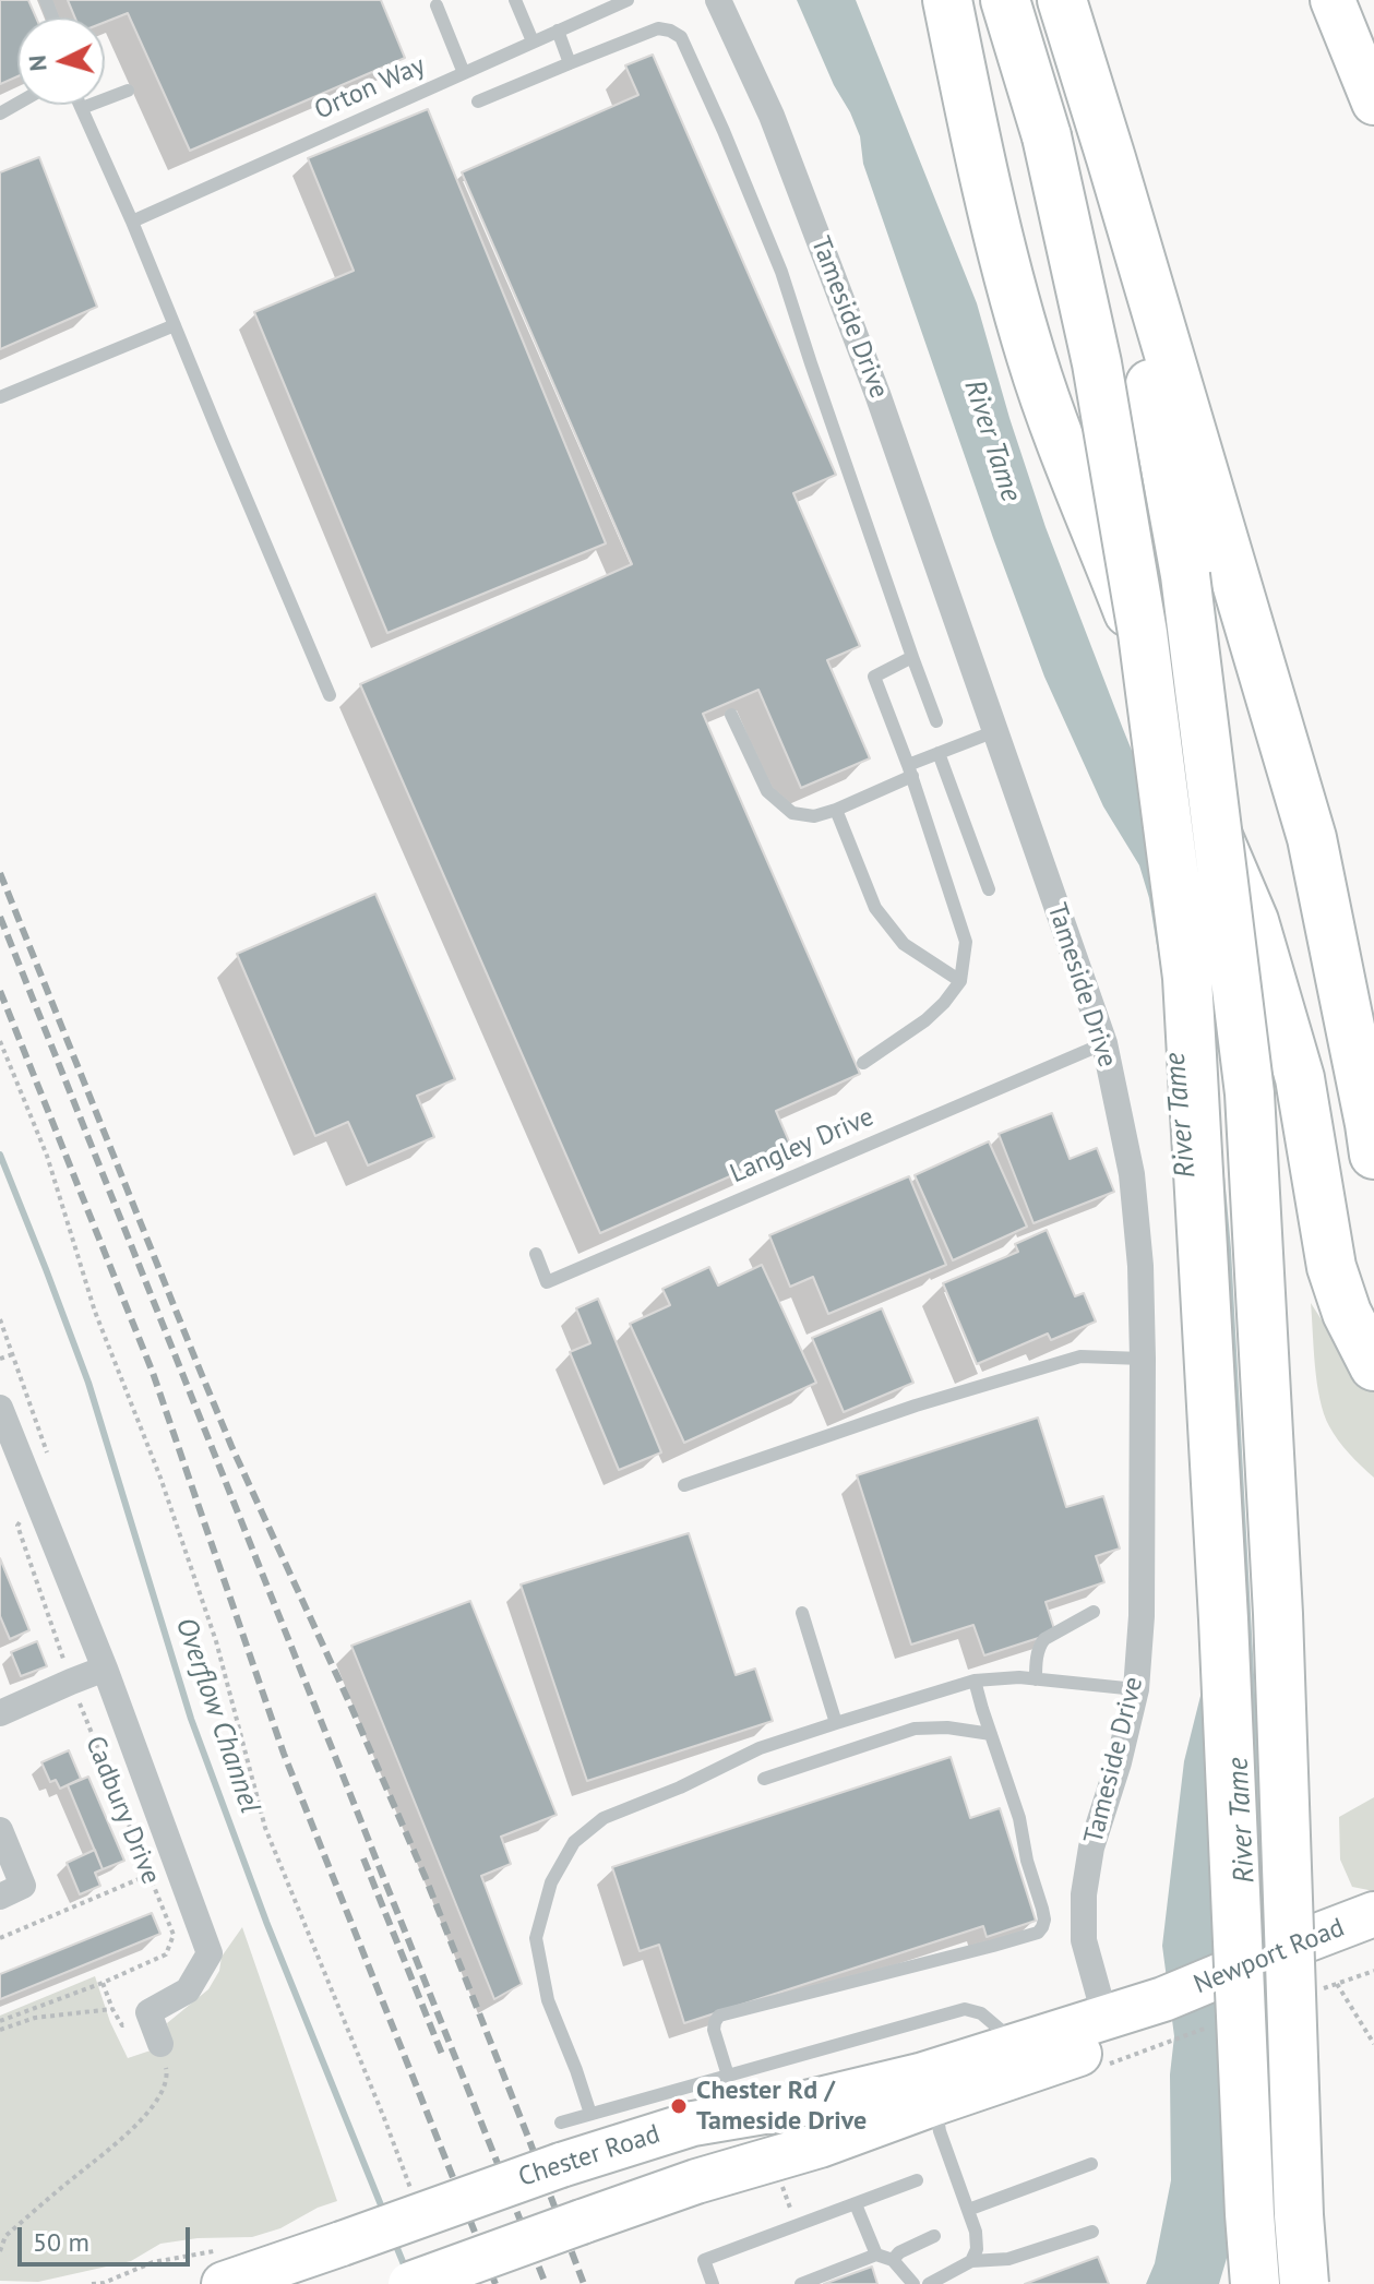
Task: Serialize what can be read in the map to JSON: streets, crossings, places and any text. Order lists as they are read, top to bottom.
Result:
{
  "streets": {
    "highway": ["Newport Road", "Chester Road"],
    "street": ["Tameside Drive", "Cadbury Drive"],
    "lane": ["Orton Way", "Langley Drive"]
  },
  "crossings": [
    ["Tameside Drive", "Langley Drive"],
    ["Tameside Drive", "Chester Road"],
    ["Newport Road", "Chester Road"]
  ],
  "water": ["River Tame", "Overflow Channel"],
  "places": ["Chester Rd / Tameside Drive"],
  "scale_bar": "50 m",
  "north": "left"
}
